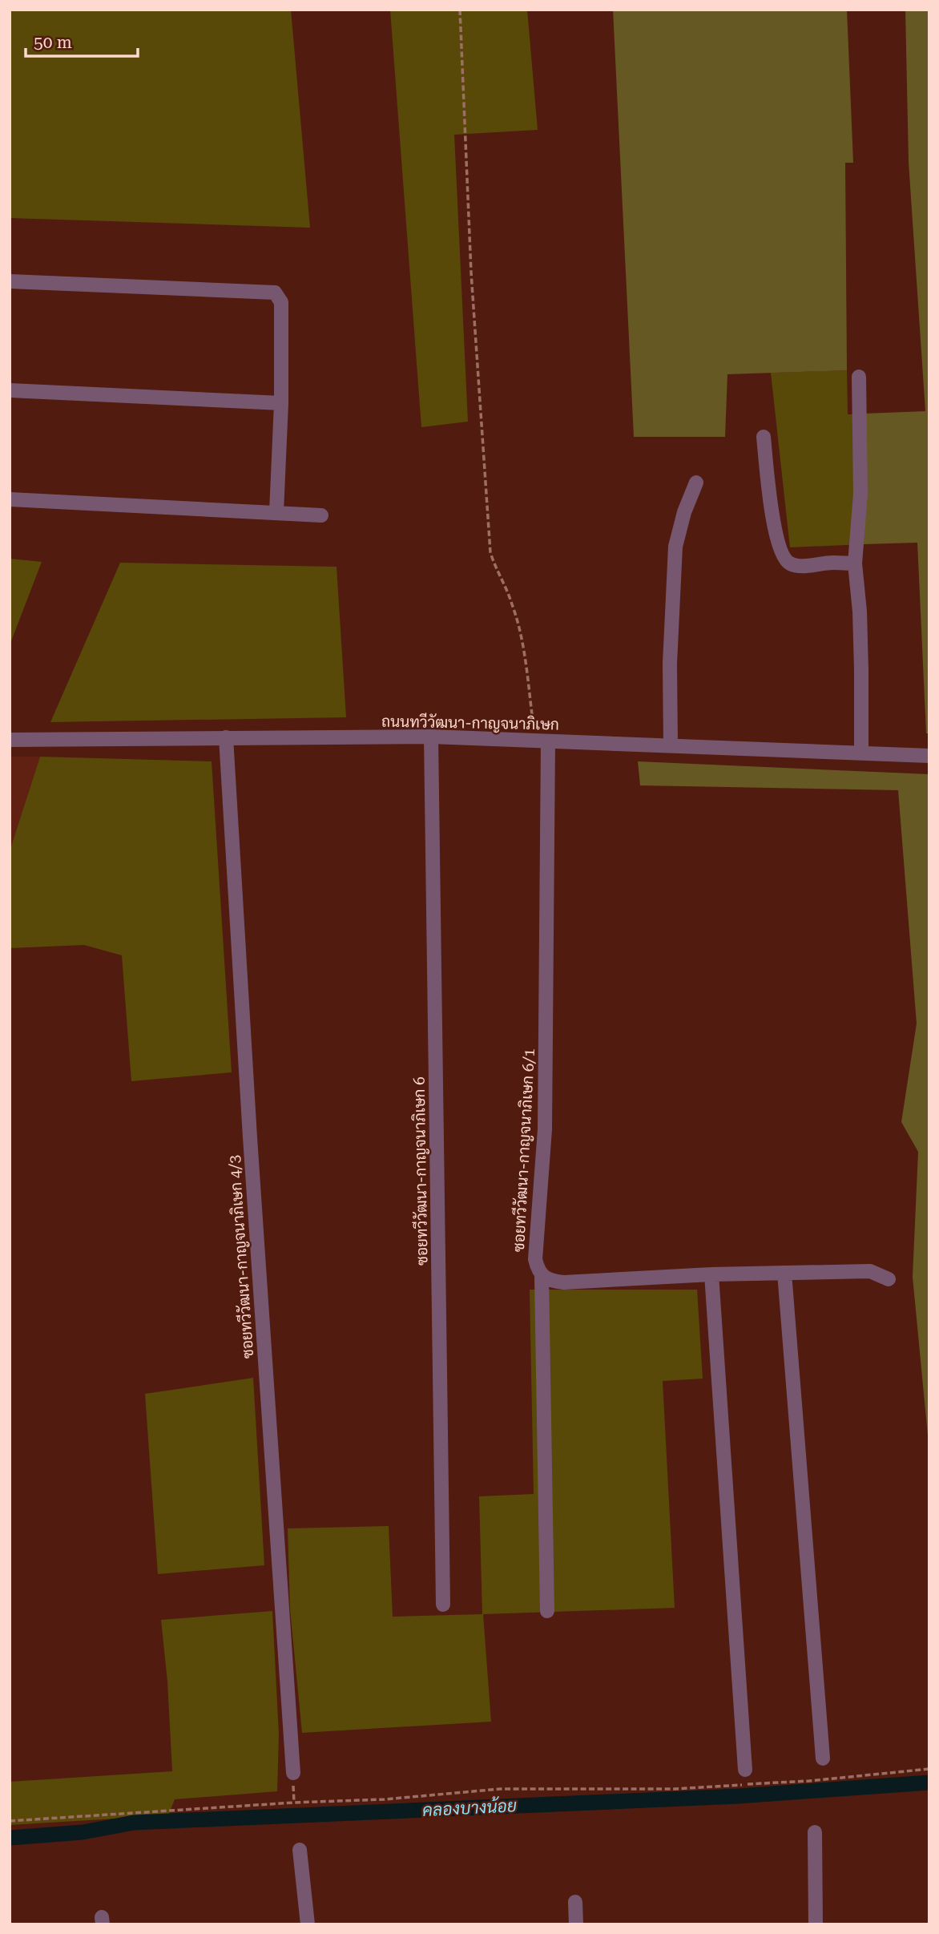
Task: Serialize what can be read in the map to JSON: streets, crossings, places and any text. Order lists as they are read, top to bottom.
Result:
{
  "streets": {
    "street": [
      "ถนนทวีวัฒนา-กาญจนาภิเษก",
      "ซอยทวีวัฒนา-กาญจนาภิเษก 6/1",
      "ซอยทวีวัฒนา-กาญจนาภิเษก 6",
      "ซอยทวีวัฒนา-กาญจนาภิเษก 4/3"
    ]
  },
  "crossings": [
    ["ถนนทวีวัฒนา-กาญจนาภิเษก", "ซอยทวีวัฒนา-กาญจนาภิเษก 6/1"],
    ["ถนนทวีวัฒนา-กาญจนาภิเษก", "ซอยทวีวัฒนา-กาญจนาภิเษก 6"],
    ["ถนนทวีวัฒนา-กาญจนาภิเษก", "ซอยทวีวัฒนา-กาญจนาภิเษก 4/3"]
  ],
  "water": ["คลองบางน้อย"],
  "scale_bar": "50 m"
}
